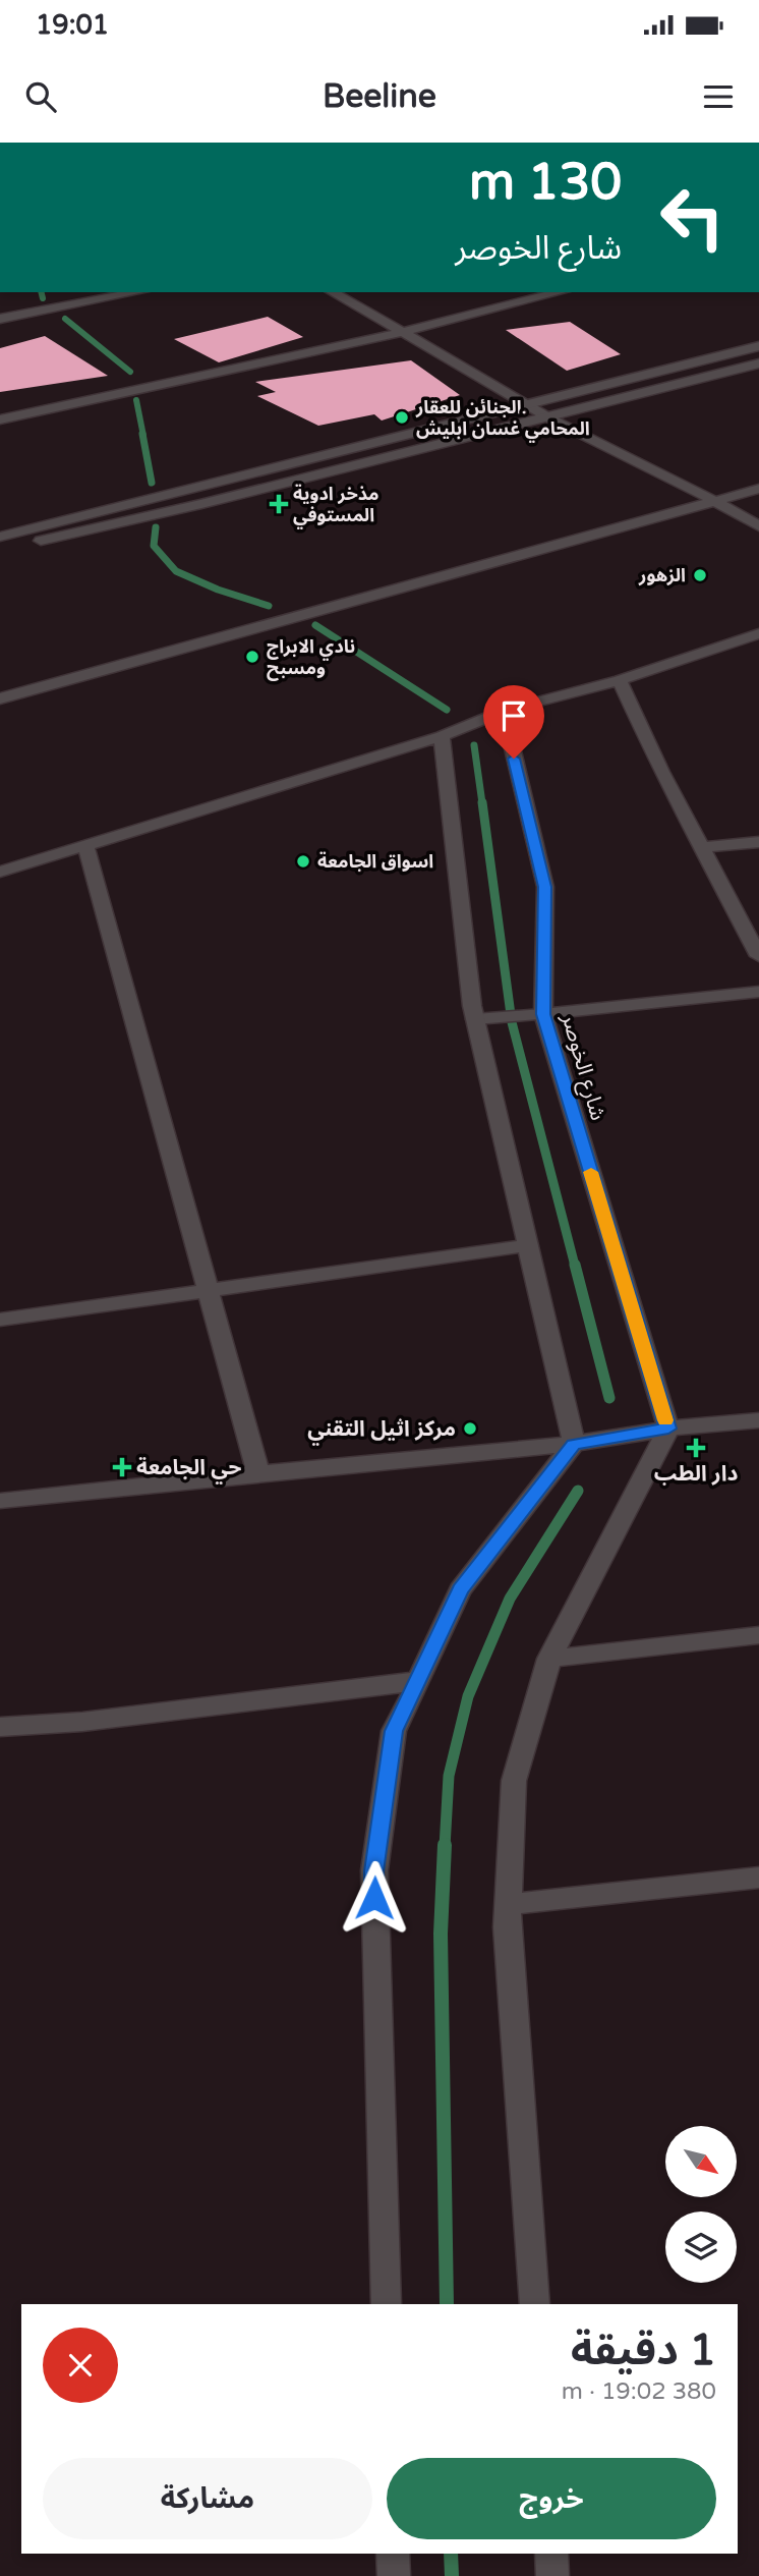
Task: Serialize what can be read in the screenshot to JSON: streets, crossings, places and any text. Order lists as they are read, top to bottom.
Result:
{
  "streets": {
    "street": ["شارع الخوصر"]
  },
  "places": {
    "other": [
      "الجنائن للعقار. المحامي غسان ابليش",
      "الزهور",
      "نادي الابراج ومسبح",
      "اسواق الجامعة",
      "مركز اثيل التقني"
    ],
    "health": ["مذخر ادویة المستوفي", "دار الطب", "حي الجامعة"]
  },
  "north": "bottom right",
  "page": {
    "status": "19:01",
    "header": "Beeline",
    "turn": ["130 m", "شارع الخوصر"],
    "heading": ["1 دقيقة", "380 m · 19:02"],
    "buttons": ["خروج", "مشاركة"]
  }
}
